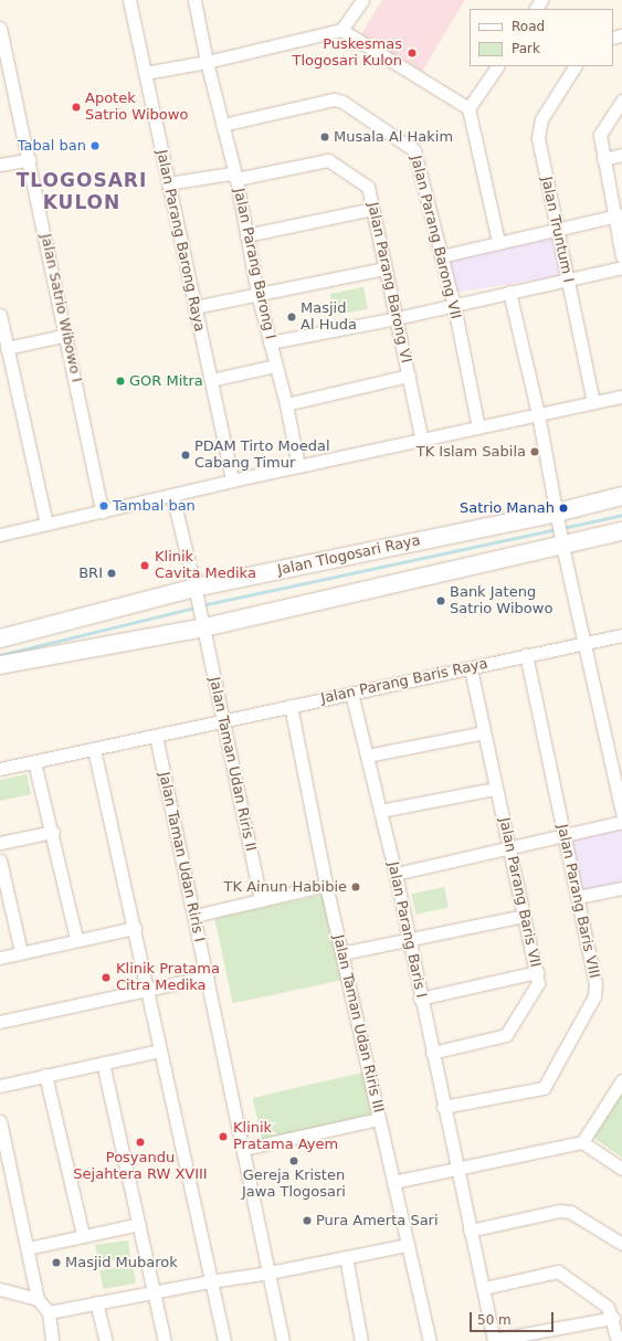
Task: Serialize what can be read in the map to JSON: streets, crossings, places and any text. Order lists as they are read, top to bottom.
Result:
{
  "streets": {
    "street": [
      "Jalan Truntum I",
      "Jalan Parang Barong VII",
      "Jalan Parang Barong Raya",
      "Jalan Parang Barong I",
      "Jalan Parang Barong VI",
      "Jalan Satrio Wibowo I",
      "Jalan Tlogosari Raya",
      "Jalan Parang Baris Raya",
      "Jalan Taman Udan Riris II",
      "Jalan Taman Udan Riris I",
      "Jalan Parang Baris VII",
      "Jalan Parang Baris VIII",
      "Jalan Parang Baris I",
      "Jalan Taman Udan Riris III"
    ]
  },
  "crossings": [
    ["Jalan Parang Barong VII", "Jalan Parang Barong I"],
    ["Jalan Parang Barong I", "Jalan Parang Barong VI"],
    ["Jalan Tlogosari Raya", "Jalan Taman Udan Riris II"],
    ["Jalan Parang Baris Raya", "Jalan Taman Udan Riris II"],
    ["Jalan Parang Baris Raya", "Jalan Taman Udan Riris I"],
    ["Jalan Parang Baris Raya", "Jalan Parang Baris VII"],
    ["Jalan Parang Baris Raya", "Jalan Parang Baris VIII"],
    ["Jalan Parang Baris Raya", "Jalan Parang Baris I"],
    ["Jalan Parang Baris Raya", "Jalan Taman Udan Riris III"],
    ["Jalan Parang Baris VII", "Jalan Parang Baris I"],
    ["Jalan Parang Baris VIII", "Jalan Parang Baris I"]
  ],
  "districts": ["TLOGOSARI KULON"],
  "places": [
    "Puskesmas Tlogosari Kulon",
    "Apotek Satrio Wibowo",
    "Musala Al Hakim",
    "Tabal ban",
    "Masjid Al Huda",
    "GOR Mitra",
    "TK Islam Sabila",
    "PDAM Tirto Moedal Cabang Timur",
    "Tambal ban",
    "Satrio Manah",
    "Klinik Cavita Medika",
    "BRI",
    "Bank Jateng Satrio Wibowo",
    "TK Ainun Habibie",
    "Klinik Pratama Citra Medika",
    "Klinik Pratama Ayem",
    "Posyandu Sejahtera RW XVIII",
    "Gereja Kristen Jawa Tlogosari",
    "Pura Amerta Sari",
    "Masjid Mubarok"
  ],
  "legend": ["Road", "Park"],
  "scale_bar": "50 m"
}
